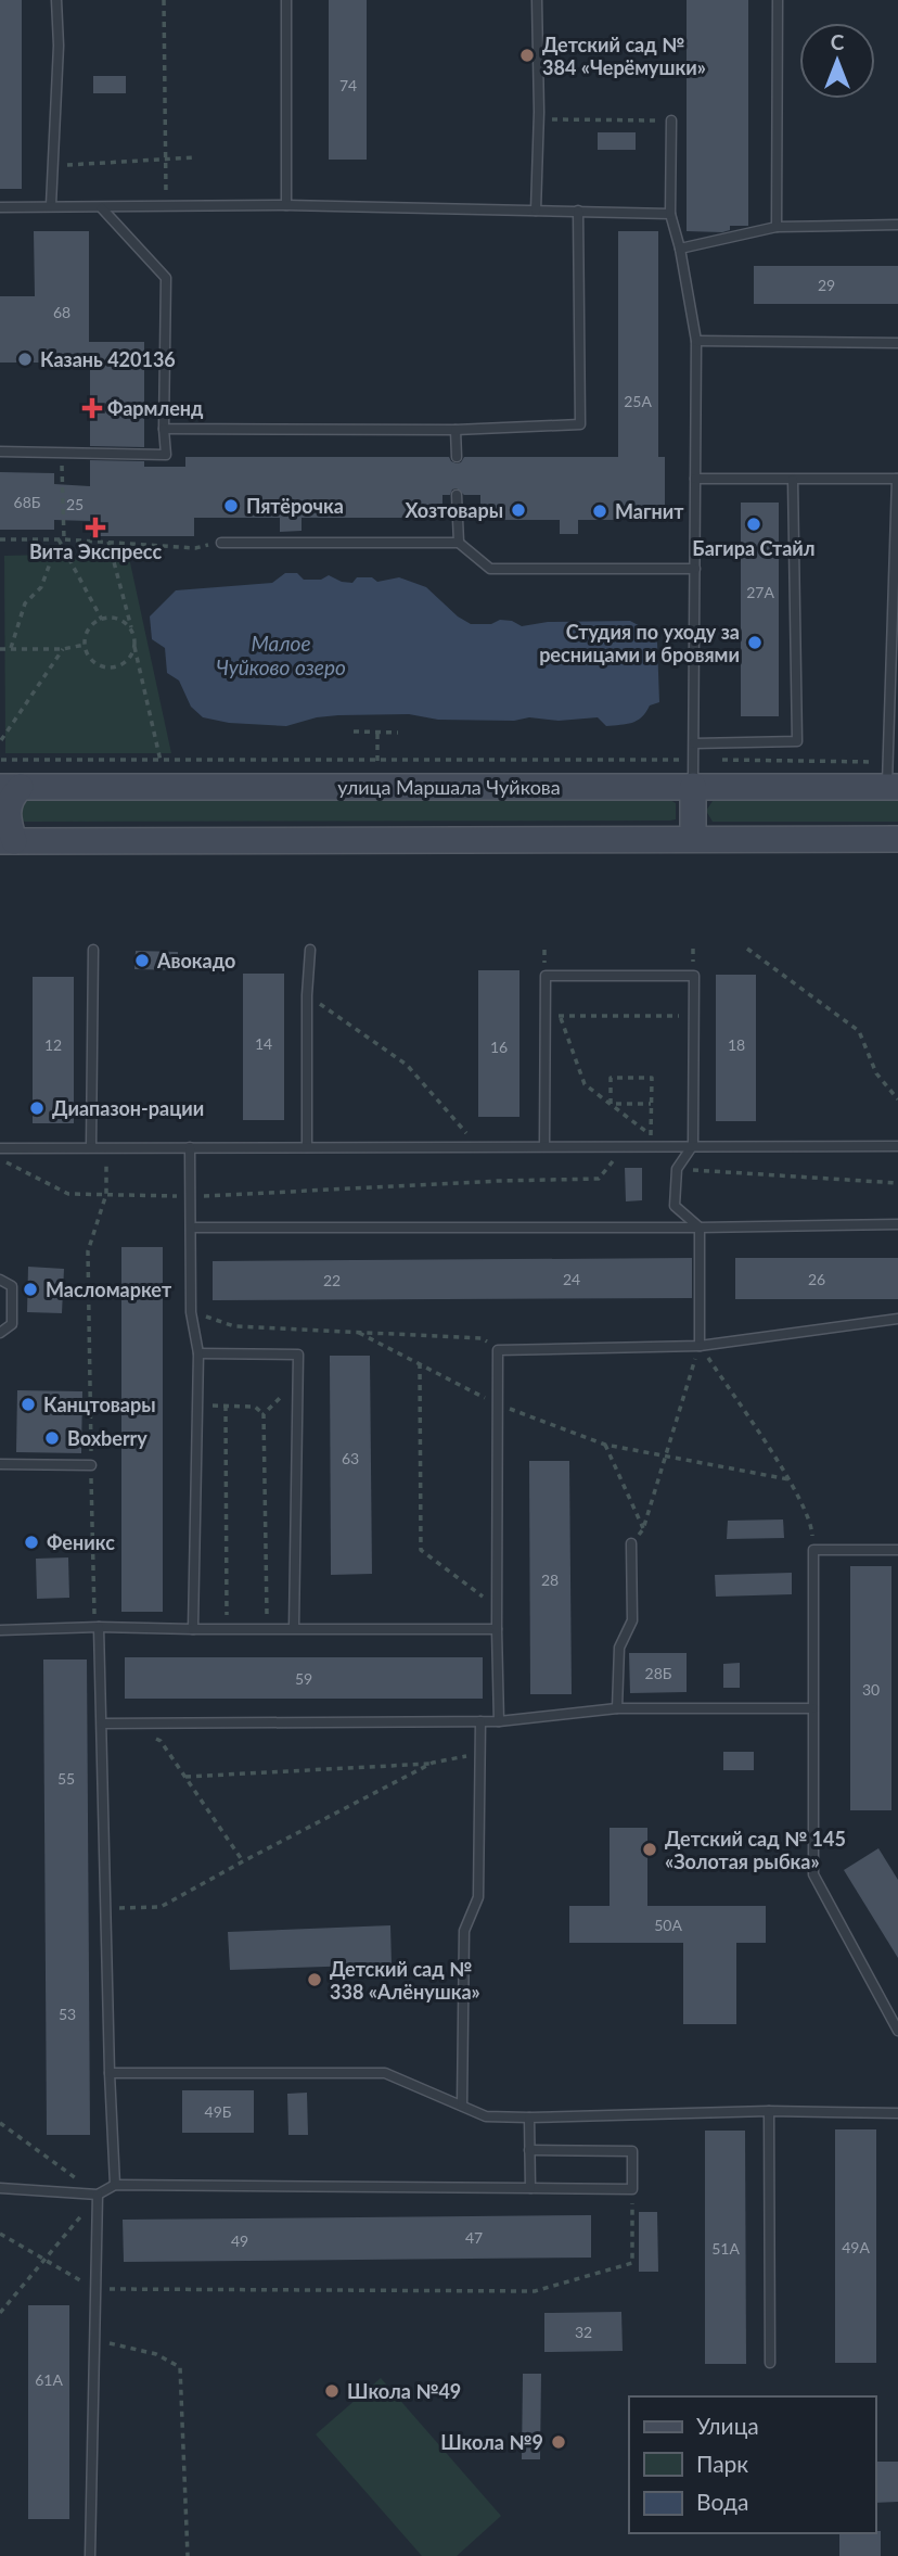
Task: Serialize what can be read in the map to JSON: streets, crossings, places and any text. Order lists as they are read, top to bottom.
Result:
{
  "streets": {
    "main road": ["улица Маршала Чуйкова"]
  },
  "water": ["Малое Чуйково озеро"],
  "places": {
    "other": [
      "Детский сад № 384 «Черёмушки»",
      "Казань 420136",
      "Пятёрочка",
      "Хозтовары",
      "Магнит",
      "Багира Стайл",
      "Студия по уходу за ресницами и бровями",
      "Авокадо",
      "Диапазон-рации",
      "Масломаркет",
      "Канцтовары",
      "Boxberry",
      "Феникс",
      "Детский сад № 145 «Золотая рыбка»",
      "Детский сад № 338 «Алёнушка»",
      "Школа №49",
      "Школа №9"
    ],
    "health": ["Фармленд", "Вита Экспресс"]
  },
  "house_numbers": [
    "74",
    "29",
    "68",
    "25А",
    "68Б",
    "25",
    "27А",
    "14",
    "12",
    "18",
    "16",
    "24",
    "26",
    "22",
    "63",
    "28",
    "28Б",
    "59",
    "30",
    "55",
    "50А",
    "53",
    "49Б",
    "47",
    "49",
    "49А",
    "51А",
    "32",
    "61А"
  ],
  "legend": ["Улица", "Парк", "Вода"],
  "north": "top"
}
